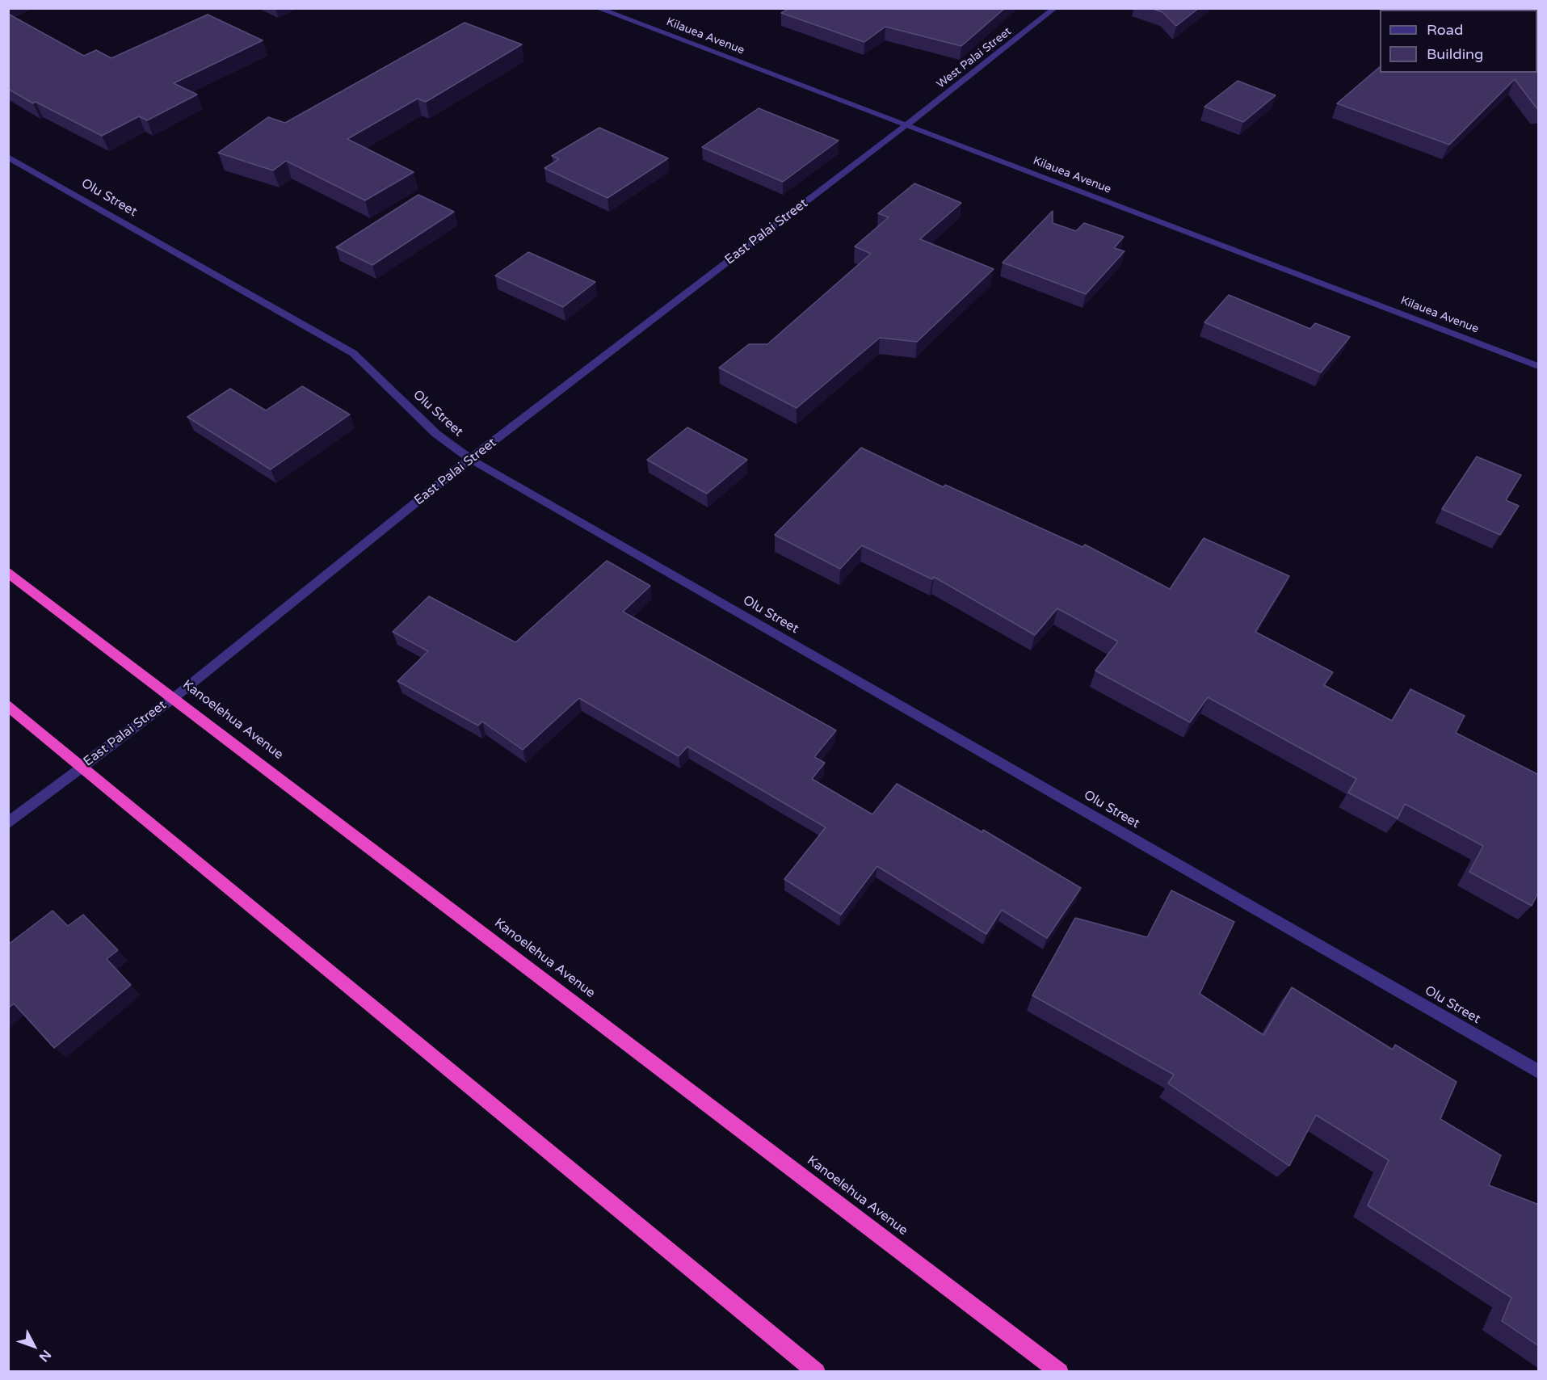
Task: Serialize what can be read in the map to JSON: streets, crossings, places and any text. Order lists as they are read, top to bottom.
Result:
{
  "streets": {
    "highway": ["Kanoelehua Avenue"],
    "street": [
      "Kilauea Avenue",
      "West Palai Street",
      "Olu Street",
      "East Palai Street"
    ]
  },
  "crossings": [
    ["Kilauea Avenue", "West Palai Street"],
    ["Kilauea Avenue", "East Palai Street"],
    ["West Palai Street", "East Palai Street"],
    ["Olu Street", "East Palai Street"],
    ["East Palai Street", "Kanoelehua Avenue"]
  ],
  "legend": ["Road", "Building"],
  "north": "bottom right"
}
